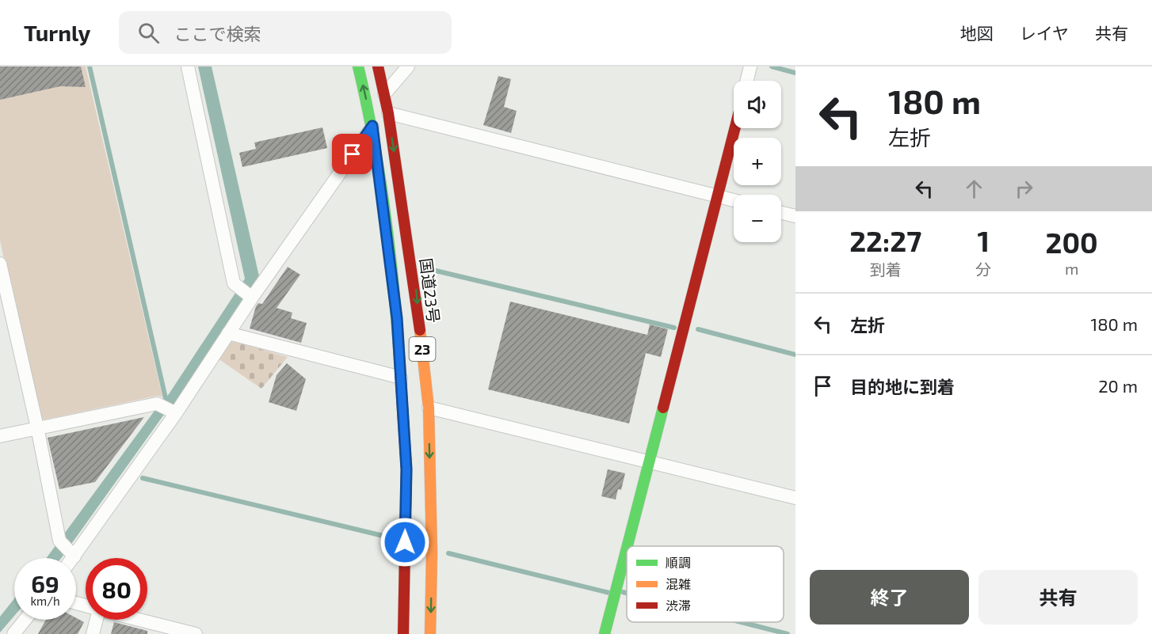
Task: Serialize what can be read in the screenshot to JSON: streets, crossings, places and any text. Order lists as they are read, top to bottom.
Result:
{
  "streets": {
    "main road": ["国道23号", "23"]
  },
  "legend": ["順調", "混雑", "渋滞"],
  "page": {
    "header": "Turnly",
    "search": "ここで検索",
    "nav": ["地図", "レイヤ", "共有"],
    "turn": ["180 m", "左折"],
    "map_buttons": ["+", "−"],
    "eta": [
      "22:27",
      "到着",
      "1",
      "分",
      "200",
      "m"
    ],
    "list": [
      {
        "name": "左折",
        "value": "180 m"
      },
      {
        "name": "目的地に到着",
        "value": "20 m"
      }
    ],
    "speed": "69 km/h",
    "limit": "80",
    "buttons": ["終了", "共有"]
  }
}
